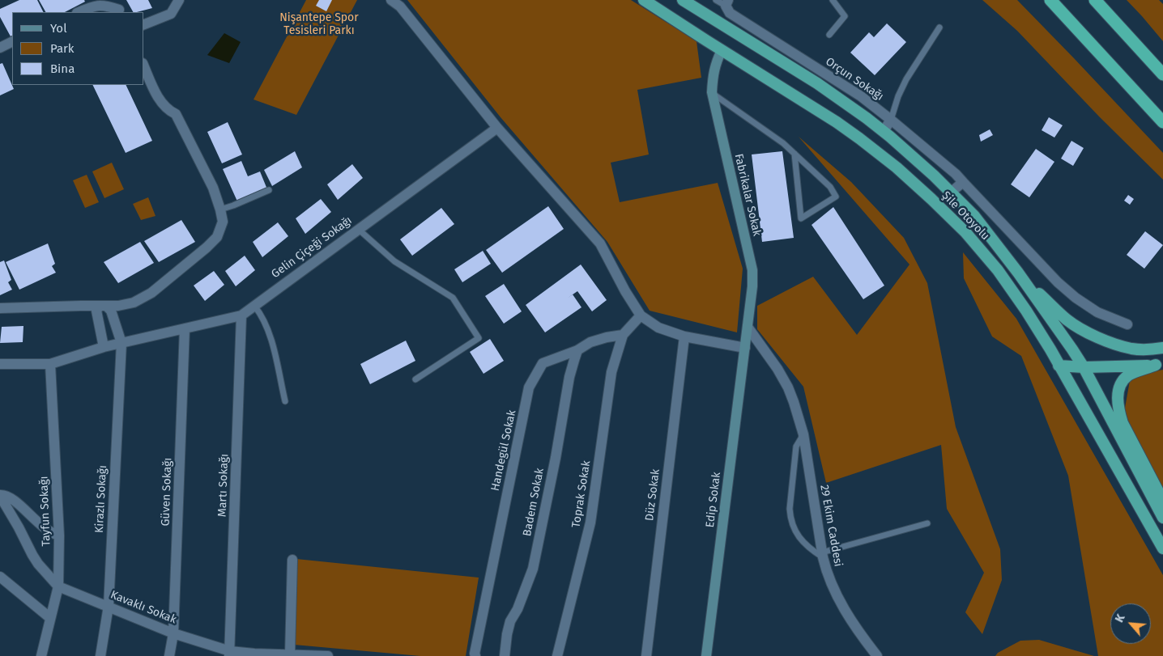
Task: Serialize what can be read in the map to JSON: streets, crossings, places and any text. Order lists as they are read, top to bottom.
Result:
{
  "streets": {
    "highway": ["Şile Otoyolu"],
    "main road": ["Fabrikalar Sokak", "Edip Sokak"],
    "street": [
      "Orçun Sokağı",
      "Gelin Çiçeği Sokağı",
      "Handegül Sokak",
      "Martı Sokağı",
      "Güven Sokağı",
      "Toprak Sokak",
      "Düz Sokak",
      "Kirazlı Sokağı",
      "Badem Sokak",
      "Tayfun Sokağı",
      "29 Ekim Caddesi",
      "Kavaklı Sokak"
    ]
  },
  "crossings": [
    ["Fabrikalar Sokak", "Şile Otoyolu"],
    ["Fabrikalar Sokak", "Edip Sokak"],
    ["Fabrikalar Sokak", "29 Ekim Caddesi"],
    ["Gelin Çiçeği Sokağı", "Martı Sokağı"],
    ["Gelin Çiçeği Sokağı", "Güven Sokağı"],
    ["Gelin Çiçeği Sokağı", "Kirazlı Sokağı"],
    ["Gelin Çiçeği Sokağı", "Tayfun Sokağı"],
    ["Handegül Sokak", "Toprak Sokak"],
    ["Handegül Sokak", "Badem Sokak"],
    ["Martı Sokağı", "Kavaklı Sokak"],
    ["Güven Sokağı", "Kavaklı Sokak"],
    ["Kirazlı Sokağı", "Kavaklı Sokak"],
    ["Tayfun Sokağı", "Kavaklı Sokak"]
  ],
  "parks": ["Nişantepe Spor Tesisleri Parkı"],
  "legend": ["Yol", "Park", "Bina"],
  "north": "top left"
}
